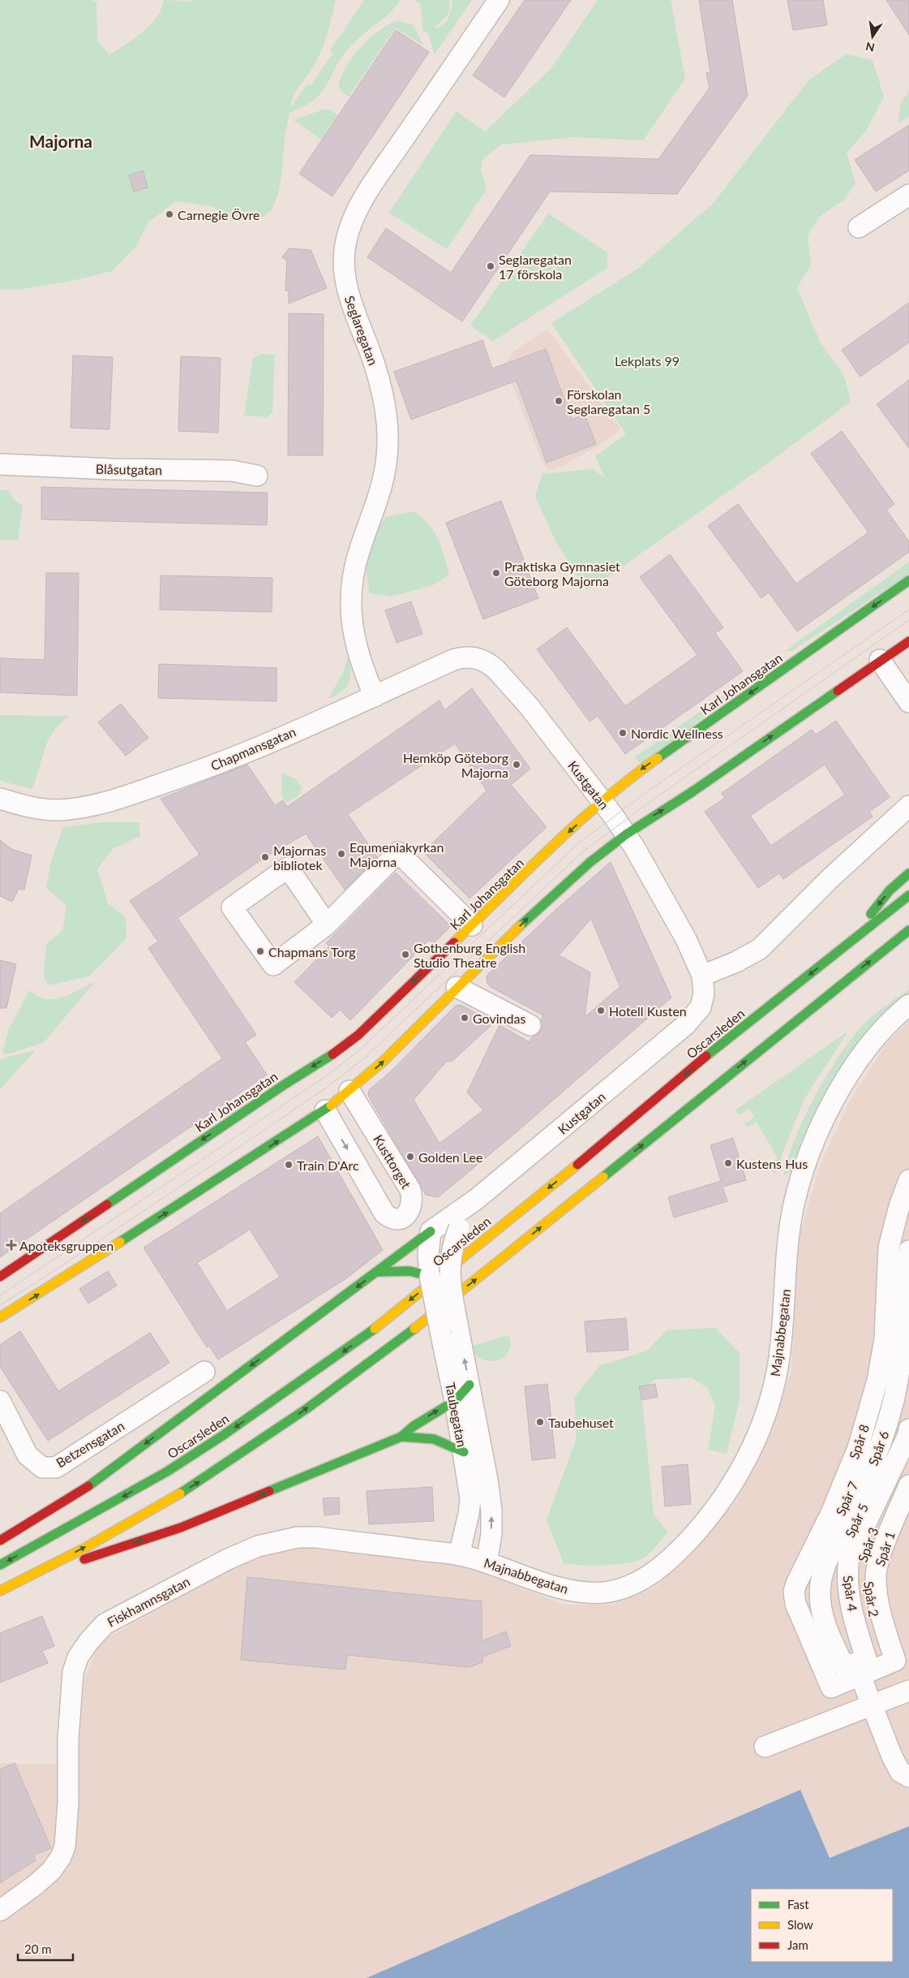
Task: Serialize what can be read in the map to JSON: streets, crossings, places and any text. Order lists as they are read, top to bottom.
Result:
{
  "streets": {
    "main road": ["Karl Johansgatan", "Oscarsleden"],
    "street": [
      "Seglaregatan",
      "Blåsutgatan",
      "Chapmansgatan",
      "Kustgatan",
      "Kusttorget",
      "Majnabbegatan",
      "Taubegatan",
      "Spår 8",
      "Betzensgatan",
      "Spår 6",
      "Spår 7",
      "Spår 5",
      "Spår 3",
      "Spår 1",
      "Spår 4",
      "Spår 2",
      "Fiskhamnsgatan"
    ]
  },
  "crossings": [
    ["Seglaregatan", "Chapmansgatan"],
    ["Karl Johansgatan", "Kustgatan"],
    ["Chapmansgatan", "Kustgatan"],
    ["Kustgatan", "Taubegatan"],
    ["Majnabbegatan", "Taubegatan"],
    ["Majnabbegatan", "Fiskhamnsgatan"],
    ["Taubegatan", "Fiskhamnsgatan"],
    ["Spår 8", "Spår 6"],
    ["Spår 8", "Spår 7"],
    ["Spår 8", "Spår 5"],
    ["Spår 8", "Spår 3"],
    ["Spår 8", "Spår 1"],
    ["Spår 8", "Spår 4"],
    ["Spår 8", "Spår 2"],
    ["Spår 6", "Spår 7"],
    ["Spår 6", "Spår 5"],
    ["Spår 6", "Spår 3"],
    ["Spår 6", "Spår 1"],
    ["Spår 6", "Spår 4"],
    ["Spår 6", "Spår 2"],
    ["Spår 7", "Spår 5"],
    ["Spår 7", "Spår 3"],
    ["Spår 7", "Spår 1"],
    ["Spår 7", "Spår 4"],
    ["Spår 7", "Spår 2"],
    ["Spår 5", "Spår 3"],
    ["Spår 5", "Spår 1"],
    ["Spår 5", "Spår 4"],
    ["Spår 5", "Spår 2"],
    ["Spår 3", "Spår 1"],
    ["Spår 3", "Spår 4"],
    ["Spår 3", "Spår 2"],
    ["Spår 1", "Spår 4"],
    ["Spår 1", "Spår 2"],
    ["Spår 4", "Spår 2"]
  ],
  "districts": ["Majorna"],
  "parks": ["Lekplats 99"],
  "places": {
    "other": [
      "Carnegie Övre",
      "Seglaregatan 17 förskola",
      "Förskolan Seglaregatan 5",
      "Praktiska Gymnasiet Göteborg Majorna",
      "Nordic Wellness",
      "Hemköp Göteborg Majorna",
      "Equmeniakyrkan Majorna",
      "Majornas bibliotek",
      "Chapmans Torg",
      "Gothenburg English Studio Theatre",
      "Hotell Kusten",
      "Govindas",
      "Golden Lee",
      "Kustens Hus",
      "Train D'Arc",
      "Taubehuset"
    ],
    "health": ["Apoteksgruppen"]
  },
  "legend": ["Fast", "Slow", "Jam"],
  "scale_bar": "20 m",
  "north": "bottom"
}
